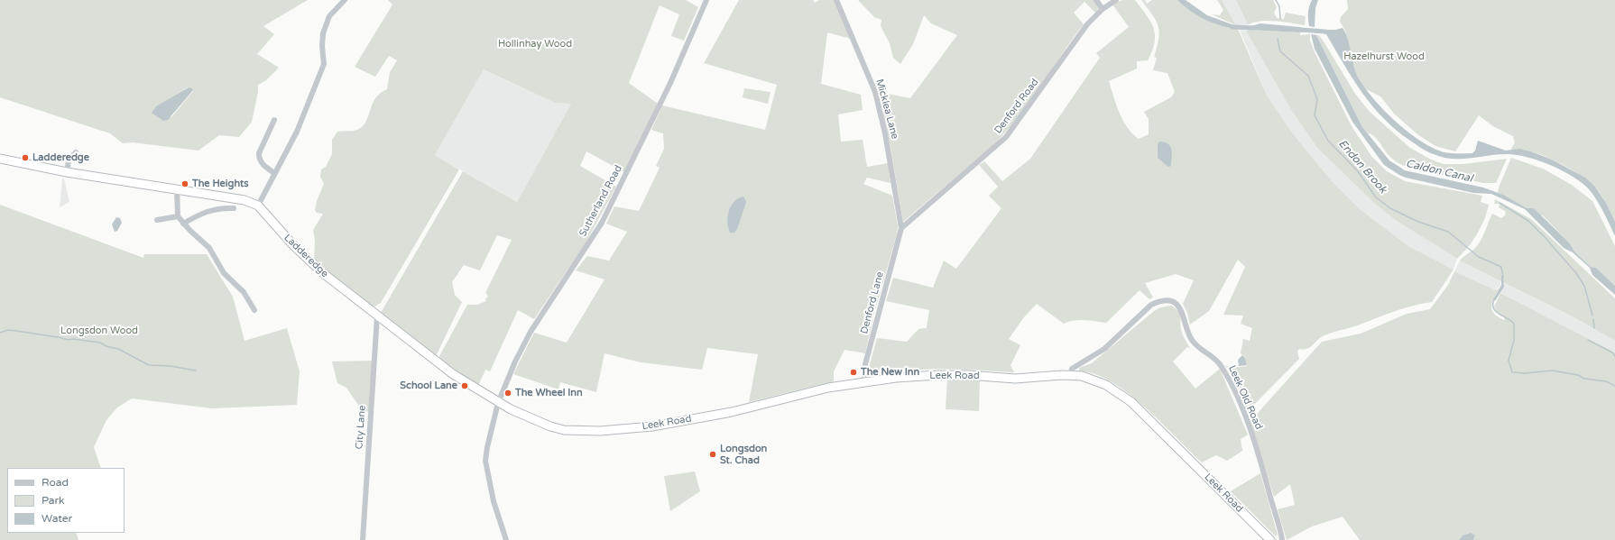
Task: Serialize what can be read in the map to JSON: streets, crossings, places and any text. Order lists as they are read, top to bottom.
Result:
{
  "streets": {
    "highway": ["Ladderedge", "Leek Road"],
    "street": [
      "Denford Road",
      "Micklea Lane",
      "Sutherland Road",
      "Denford Lane",
      "Leek Old Road",
      "City Lane"
    ]
  },
  "crossings": [
    ["Denford Road", "Micklea Lane"],
    ["Denford Road", "Denford Lane"],
    ["Micklea Lane", "Denford Lane"],
    ["Sutherland Road", "Ladderedge"],
    ["Sutherland Road", "Leek Road"],
    ["Ladderedge", "Leek Road"],
    ["Ladderedge", "City Lane"],
    ["Denford Lane", "Leek Road"],
    ["Leek Road", "Leek Old Road"]
  ],
  "water": ["Endon Brook", "Caldon Canal"],
  "parks": ["Hollinhay Wood", "Hazelhurst Wood", "Longsdon Wood"],
  "places": [
    "Ladderedge",
    "The Heights",
    "The New Inn",
    "School Lane",
    "The Wheel Inn",
    "Longsdon St. Chad"
  ],
  "legend": ["Road", "Park", "Water"]
}
